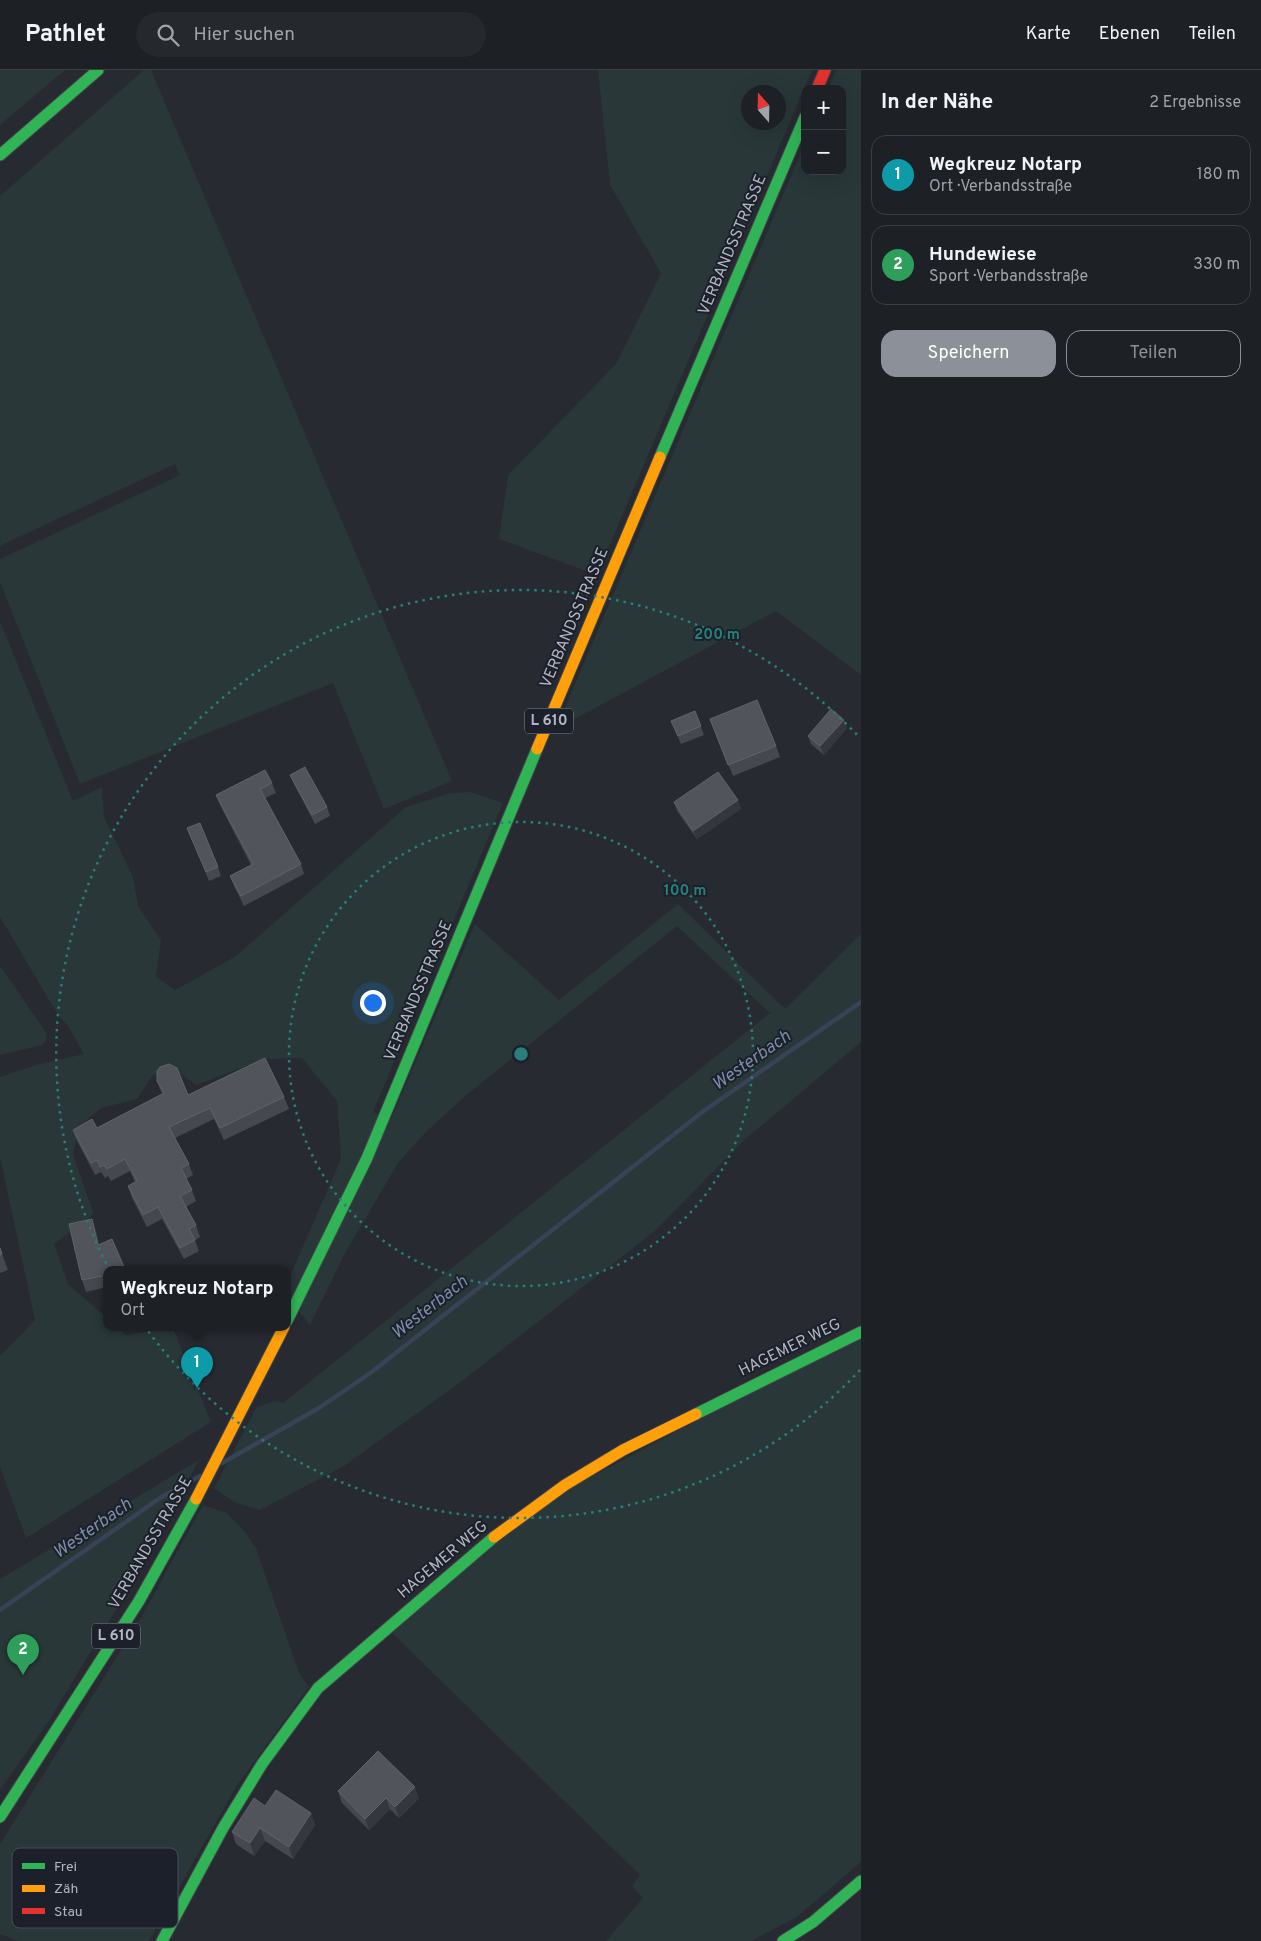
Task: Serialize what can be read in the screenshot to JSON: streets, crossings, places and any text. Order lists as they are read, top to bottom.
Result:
{
  "streets": {
    "main road": ["VERBANDSSTRASSE", "L 610", "HAGEMER WEG"]
  },
  "water": ["Westerbach"],
  "legend": ["Frei", "Zäh", "Stau"],
  "north": "top",
  "page": {
    "header": "Pathlet",
    "search": "Hier suchen",
    "nav": ["Karte", "Ebenen", "Teilen"],
    "heading": ["In der Nähe", "2 Ergebnisse"],
    "map_buttons": ["+", "−"],
    "list": [
      {
        "mark": "1",
        "name": "Wegkreuz Notarp",
        "note": "Ort · Verbandsstraße",
        "value": "180 m"
      },
      {
        "mark": "2",
        "name": "Hundewiese",
        "note": "Sport · Verbandsstraße",
        "value": "330 m"
      }
    ],
    "buttons": ["Speichern", "Teilen"],
    "popup": ["Wegkreuz Notarp", "Ort"],
    "pins": ["1", "2"]
  },
  "rings": ["200 m", "100 m"]
}
